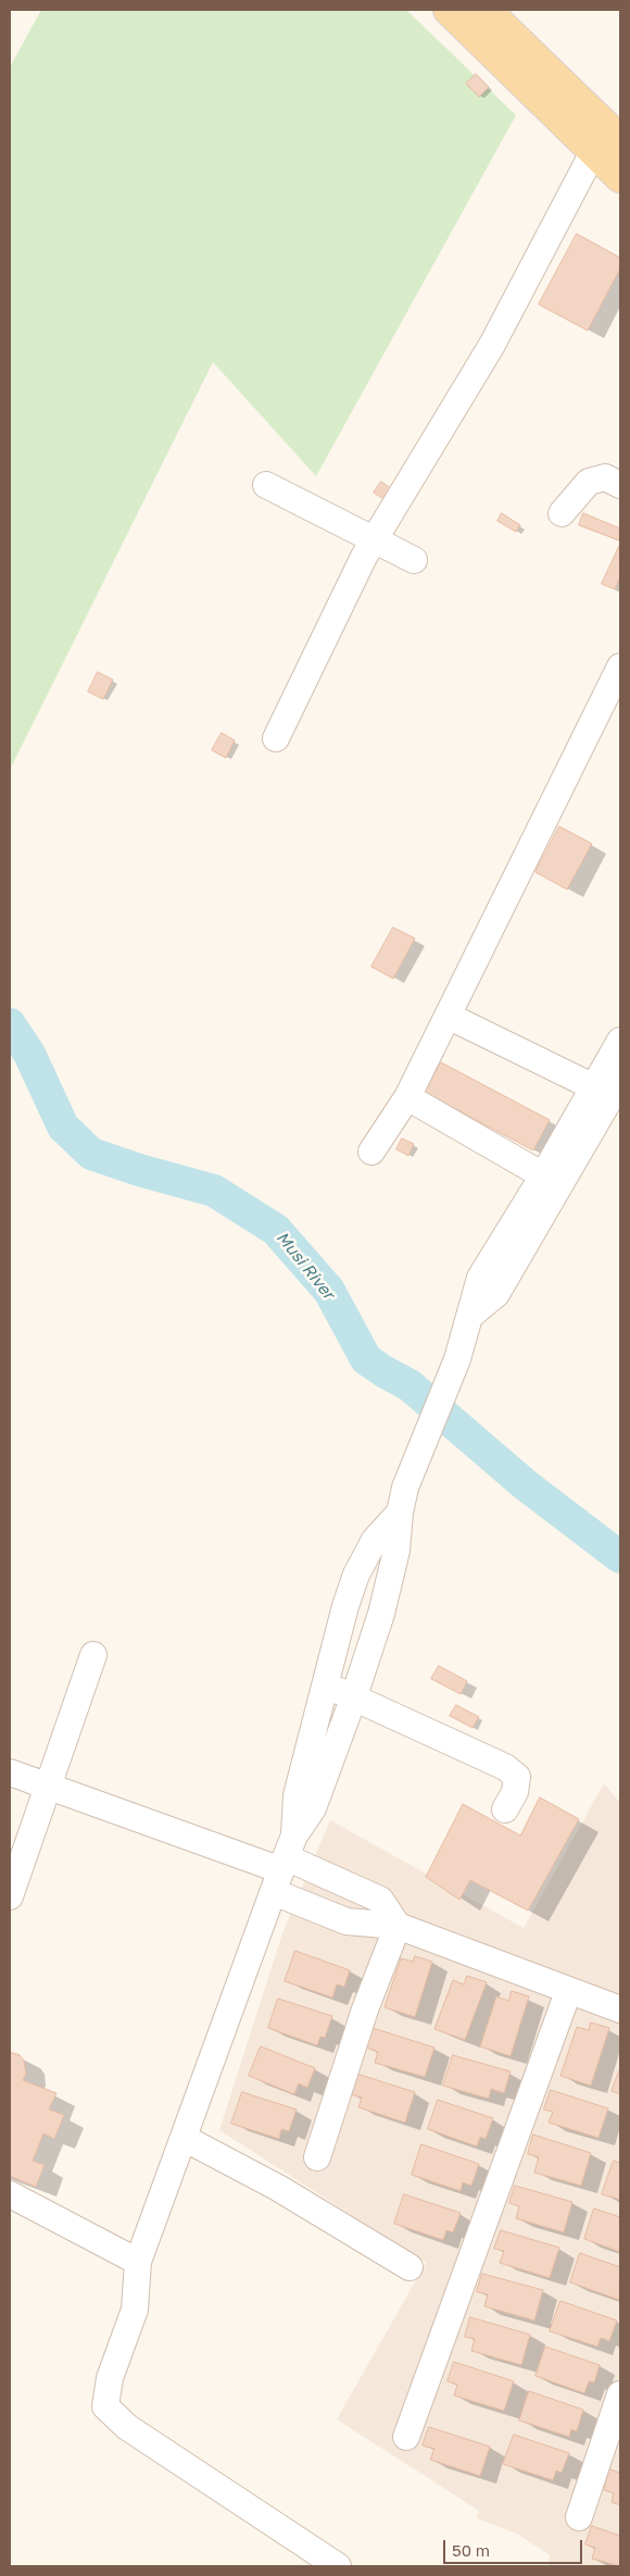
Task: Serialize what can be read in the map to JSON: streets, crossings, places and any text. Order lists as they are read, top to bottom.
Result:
{
  "water": ["Musi River"],
  "scale_bar": "50 m"
}
